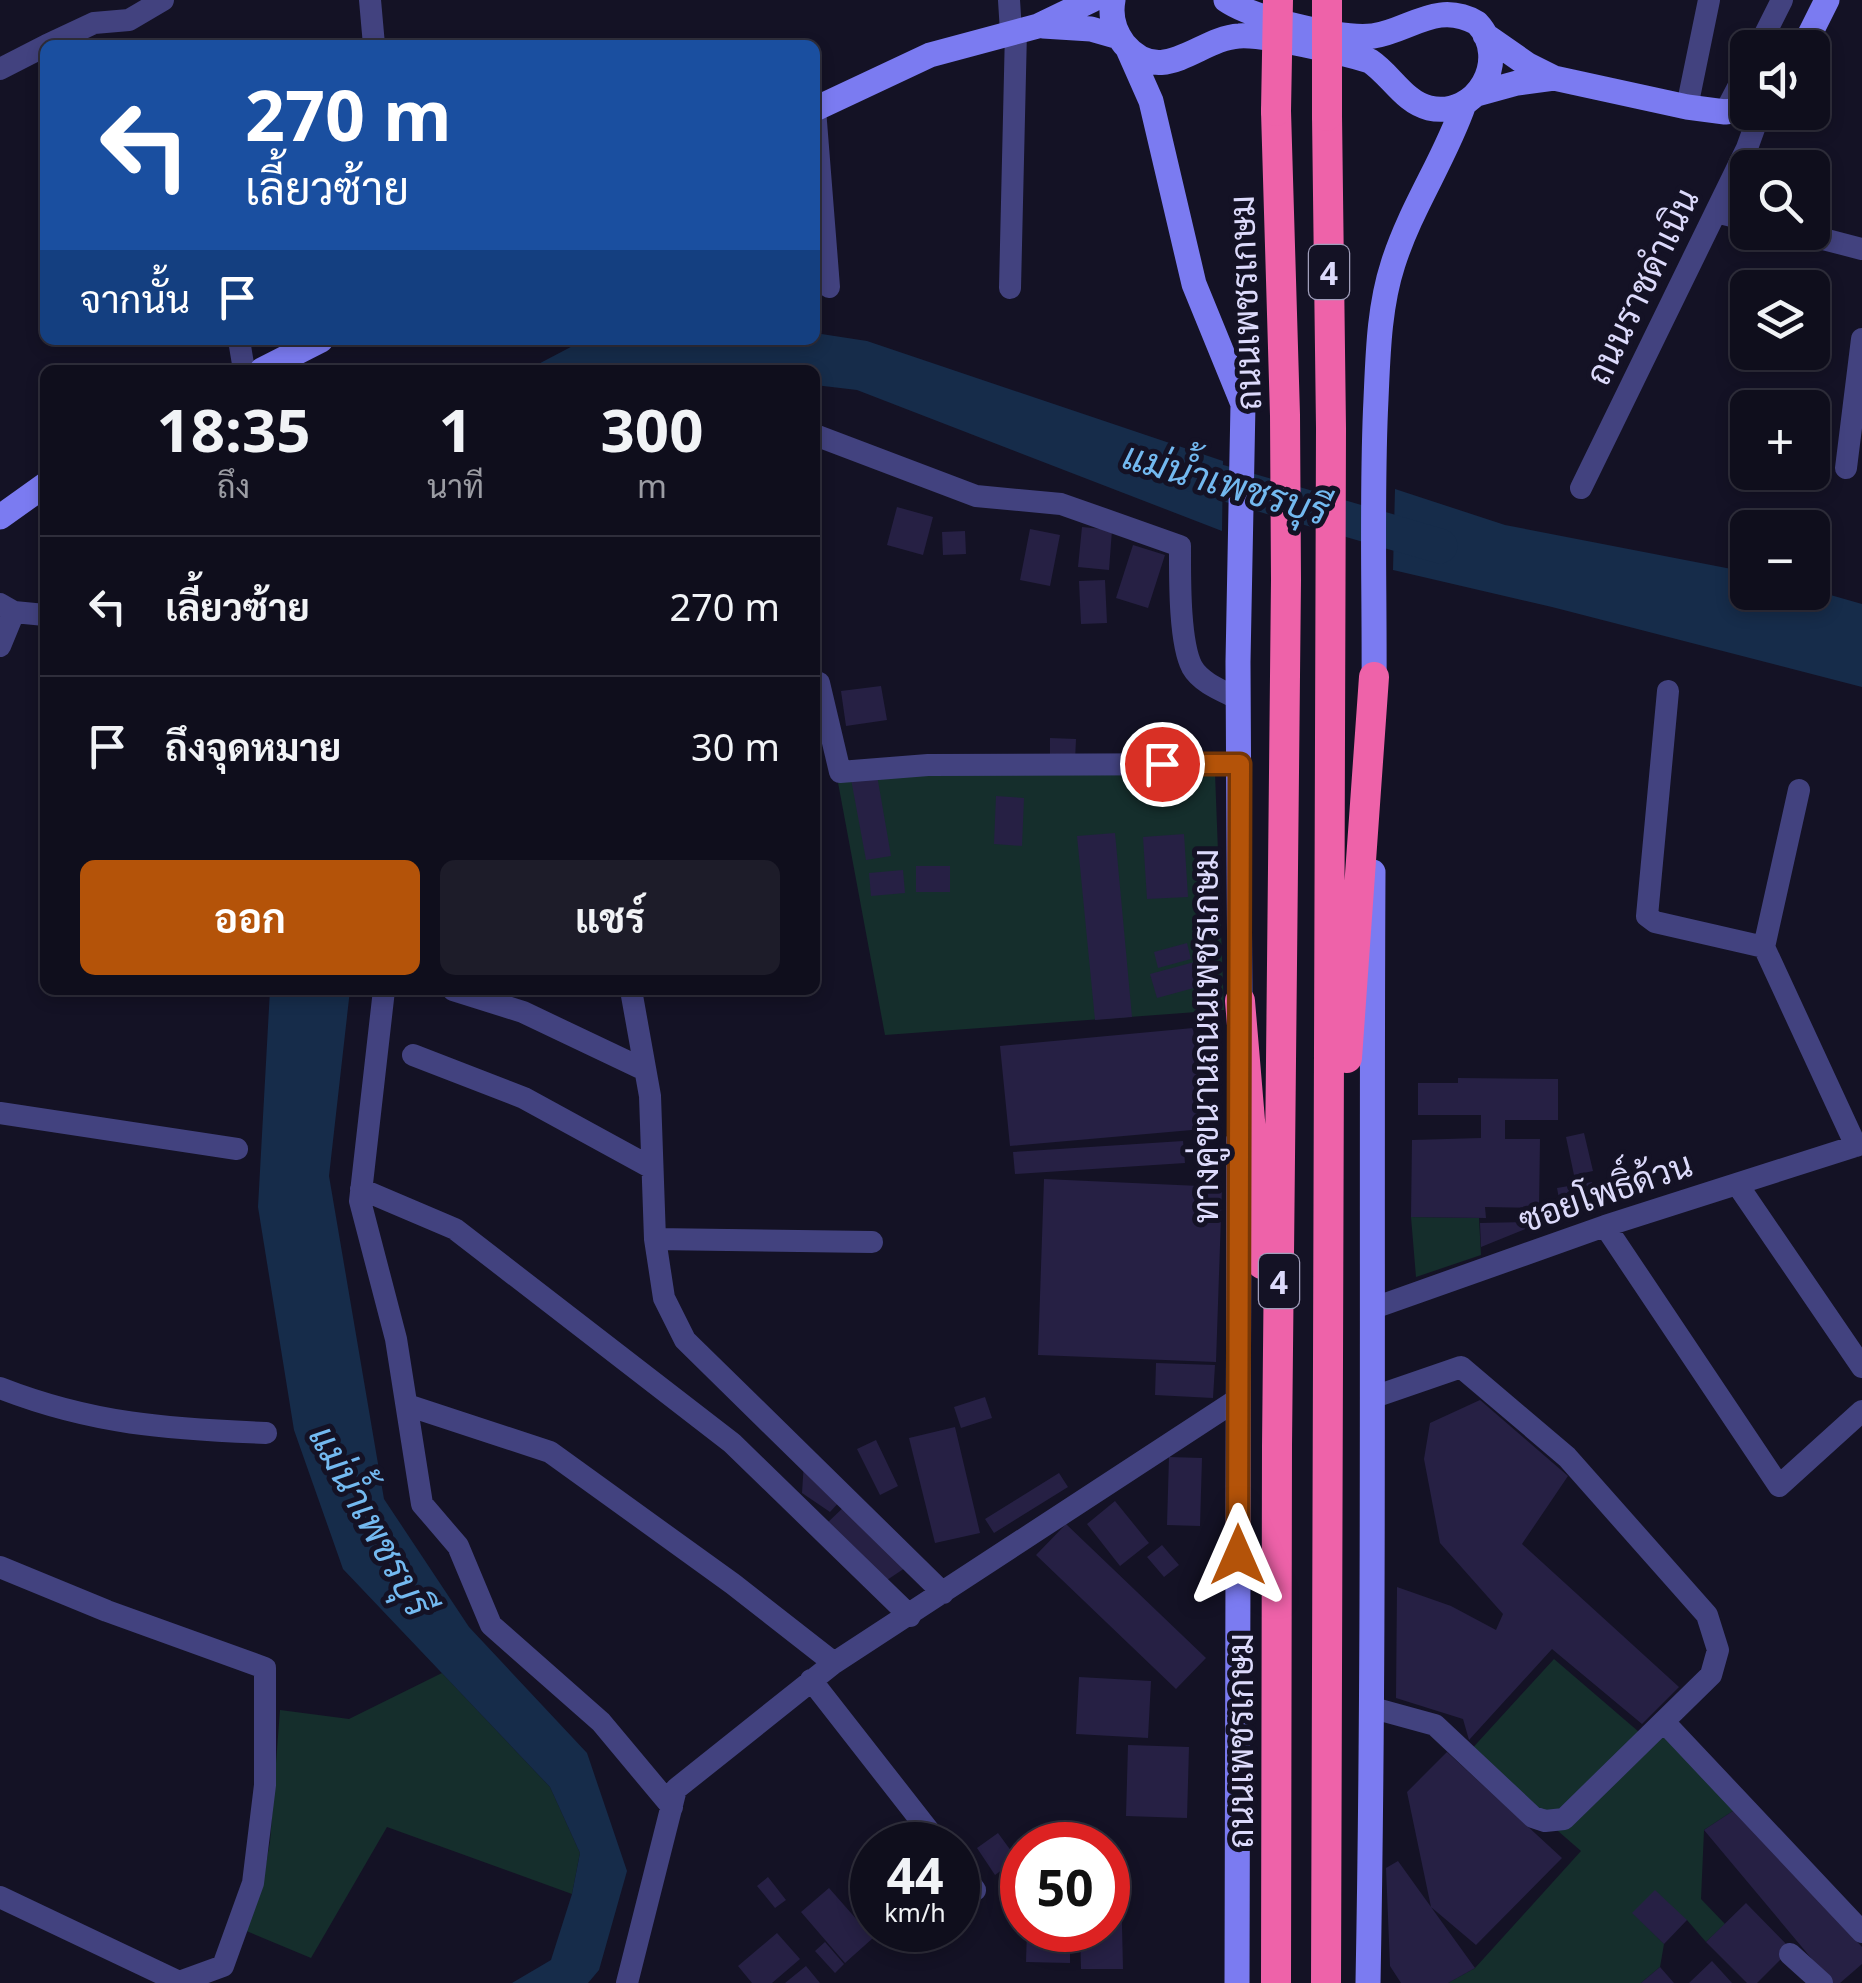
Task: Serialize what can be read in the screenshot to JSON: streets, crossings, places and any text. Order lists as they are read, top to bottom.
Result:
{
  "streets": {
    "highway": ["4", "ถนนเพชรเกษม"],
    "main road": ["ทางคู่ขนานถนนเพชรเกษม"],
    "street": ["ถนนราชดำเนิน", "ซอยโพธิ์ด้วน"]
  },
  "crossings": [
    ["4", "ซอยโพธิ์ด้วน"]
  ],
  "water": ["แม่น้ำเพชรบุรี"],
  "page": {
    "map_buttons": ["+", "−"],
    "turn": ["270 m", "เลี้ยวซ้าย"],
    "then": "จากนั้น",
    "eta": [
      "18:35",
      "ถึง",
      "1",
      "นาที",
      "300",
      "m"
    ],
    "list": [
      {
        "name": "เลี้ยวซ้าย",
        "value": "270 m"
      },
      {
        "name": "ถึงจุดหมาย",
        "value": "30 m"
      }
    ],
    "buttons": ["ออก", "แชร์"],
    "speed": "44 km/h",
    "limit": "50"
  }
}
